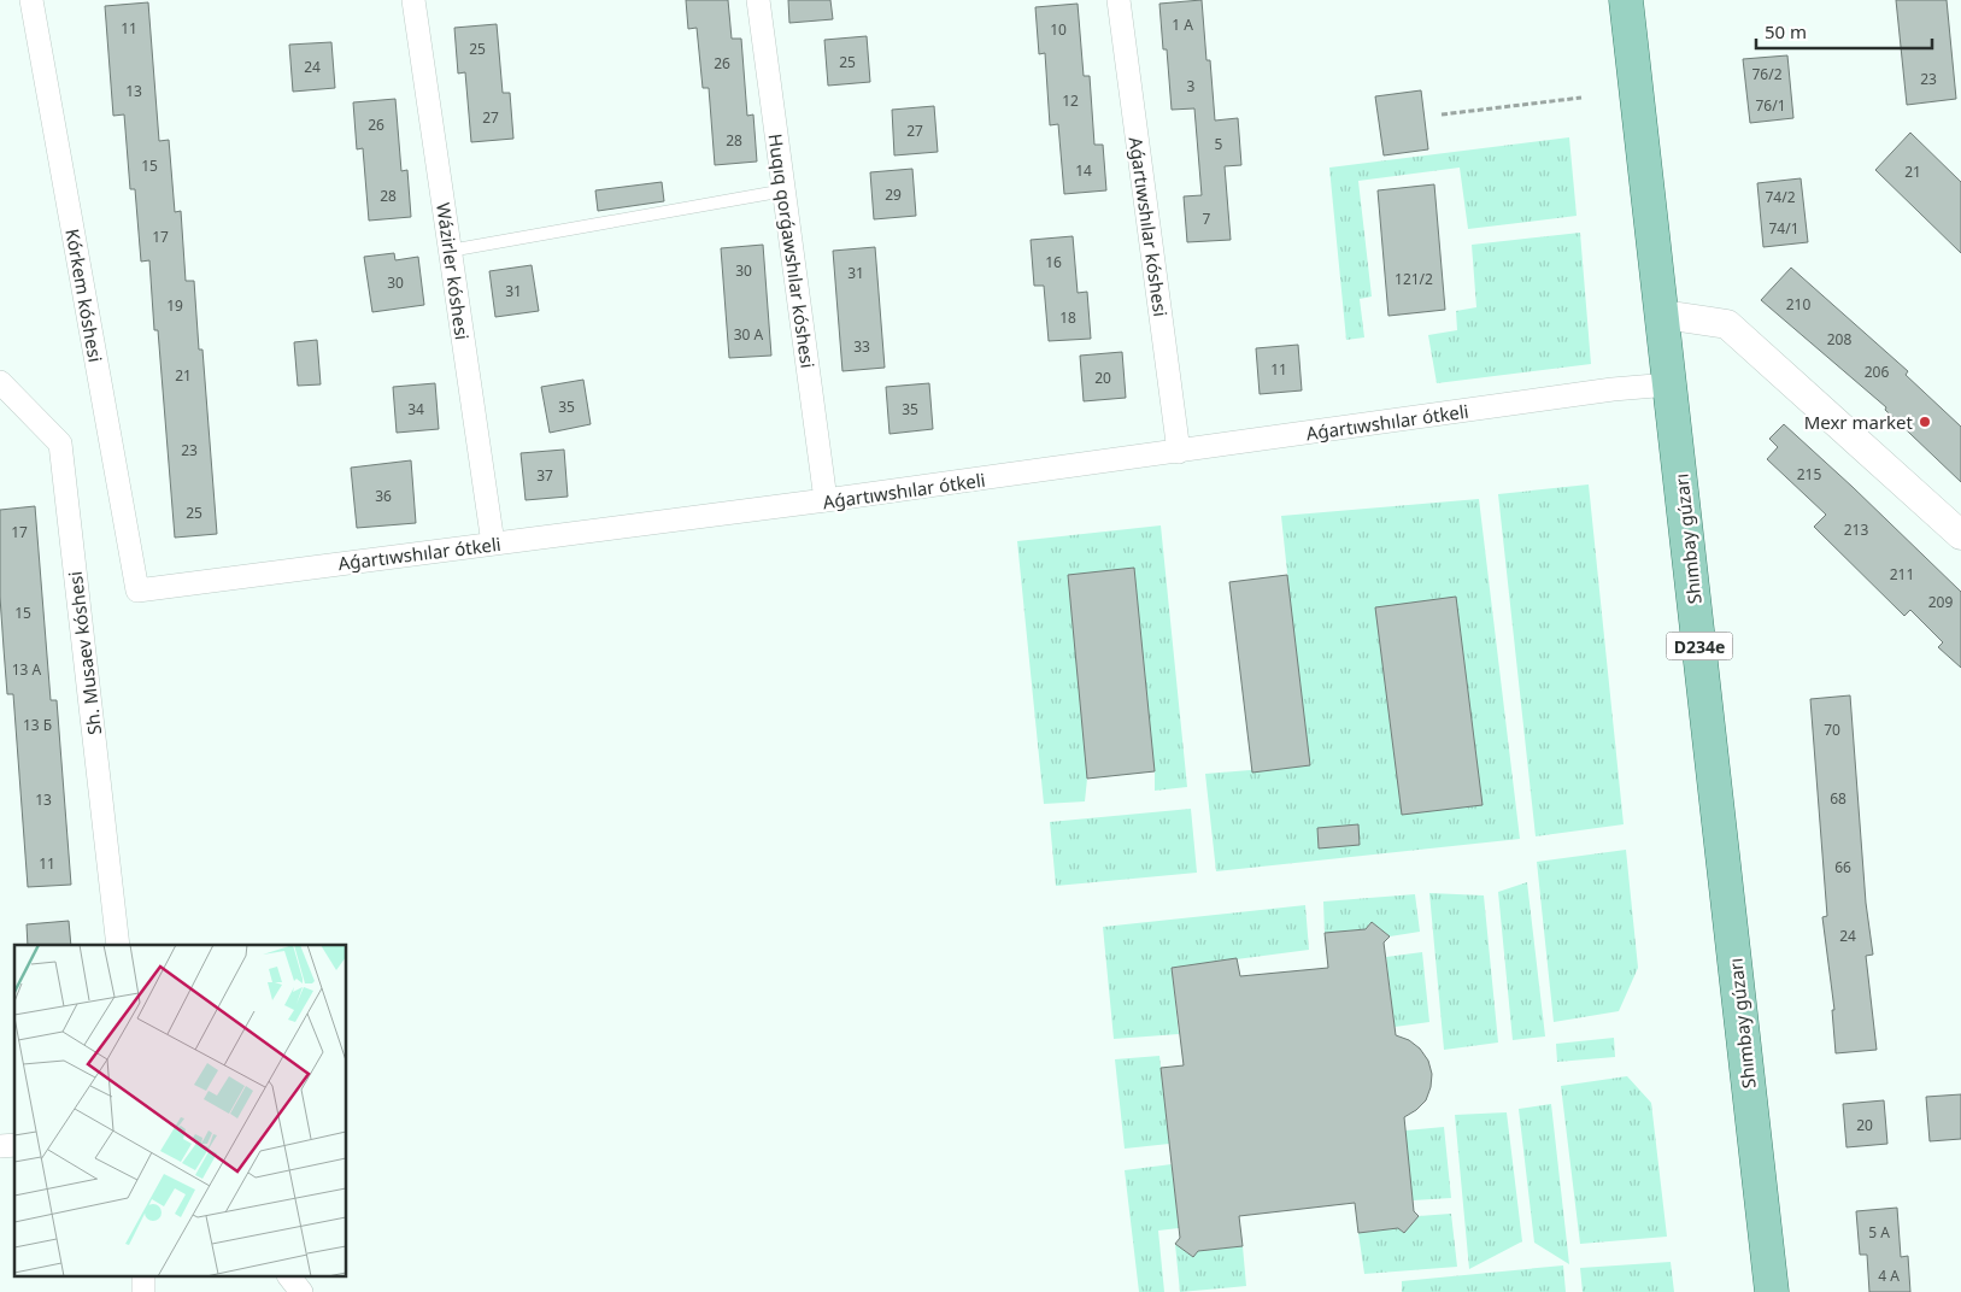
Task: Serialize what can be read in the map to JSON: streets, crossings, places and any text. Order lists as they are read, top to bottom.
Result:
{
  "streets": {
    "main road": ["Shımbay gúzarı", "D234e"],
    "street": [
      "Aǵartıwshılar kóshesi",
      "Huqıq qorǵawshılar kóshesi",
      "Wázirler kóshesi",
      "Kórkem kóshesi",
      "Aǵartıwshılar ótkeli",
      "Sh. Musaev kóshesi"
    ]
  },
  "crossings": [
    ["Aǵartıwshılar kóshesi", "Aǵartıwshılar ótkeli"],
    ["Huqıq qorǵawshılar kóshesi", "Aǵartıwshılar ótkeli"],
    ["Wázirler kóshesi", "Aǵartıwshılar ótkeli"],
    ["Kórkem kóshesi", "Aǵartıwshılar ótkeli"],
    ["Aǵartıwshılar ótkeli", "Shımbay gúzarı"]
  ],
  "places": ["Mexr market"],
  "house_numbers": [
    "1 А",
    "11",
    "10",
    "25",
    "25",
    "26",
    "24",
    "76/2",
    "23",
    "3",
    "13",
    "12",
    "76/1",
    "27",
    "26",
    "27",
    "28",
    "5",
    "15",
    "14",
    "21",
    "29",
    "28",
    "74/2",
    "7",
    "74/1",
    "17",
    "16",
    "30",
    "31",
    "121/2",
    "30",
    "31",
    "210",
    "19",
    "18",
    "30 А",
    "208",
    "33",
    "11",
    "206",
    "21",
    "20",
    "35",
    "34",
    "35",
    "23",
    "215",
    "37",
    "36",
    "25",
    "213",
    "17",
    "211",
    "209",
    "15",
    "13 А",
    "13 Б",
    "70",
    "68",
    "13",
    "11",
    "66",
    "24",
    "20",
    "5 А",
    "4 А"
  ],
  "scale_bar": "50 m"
}
